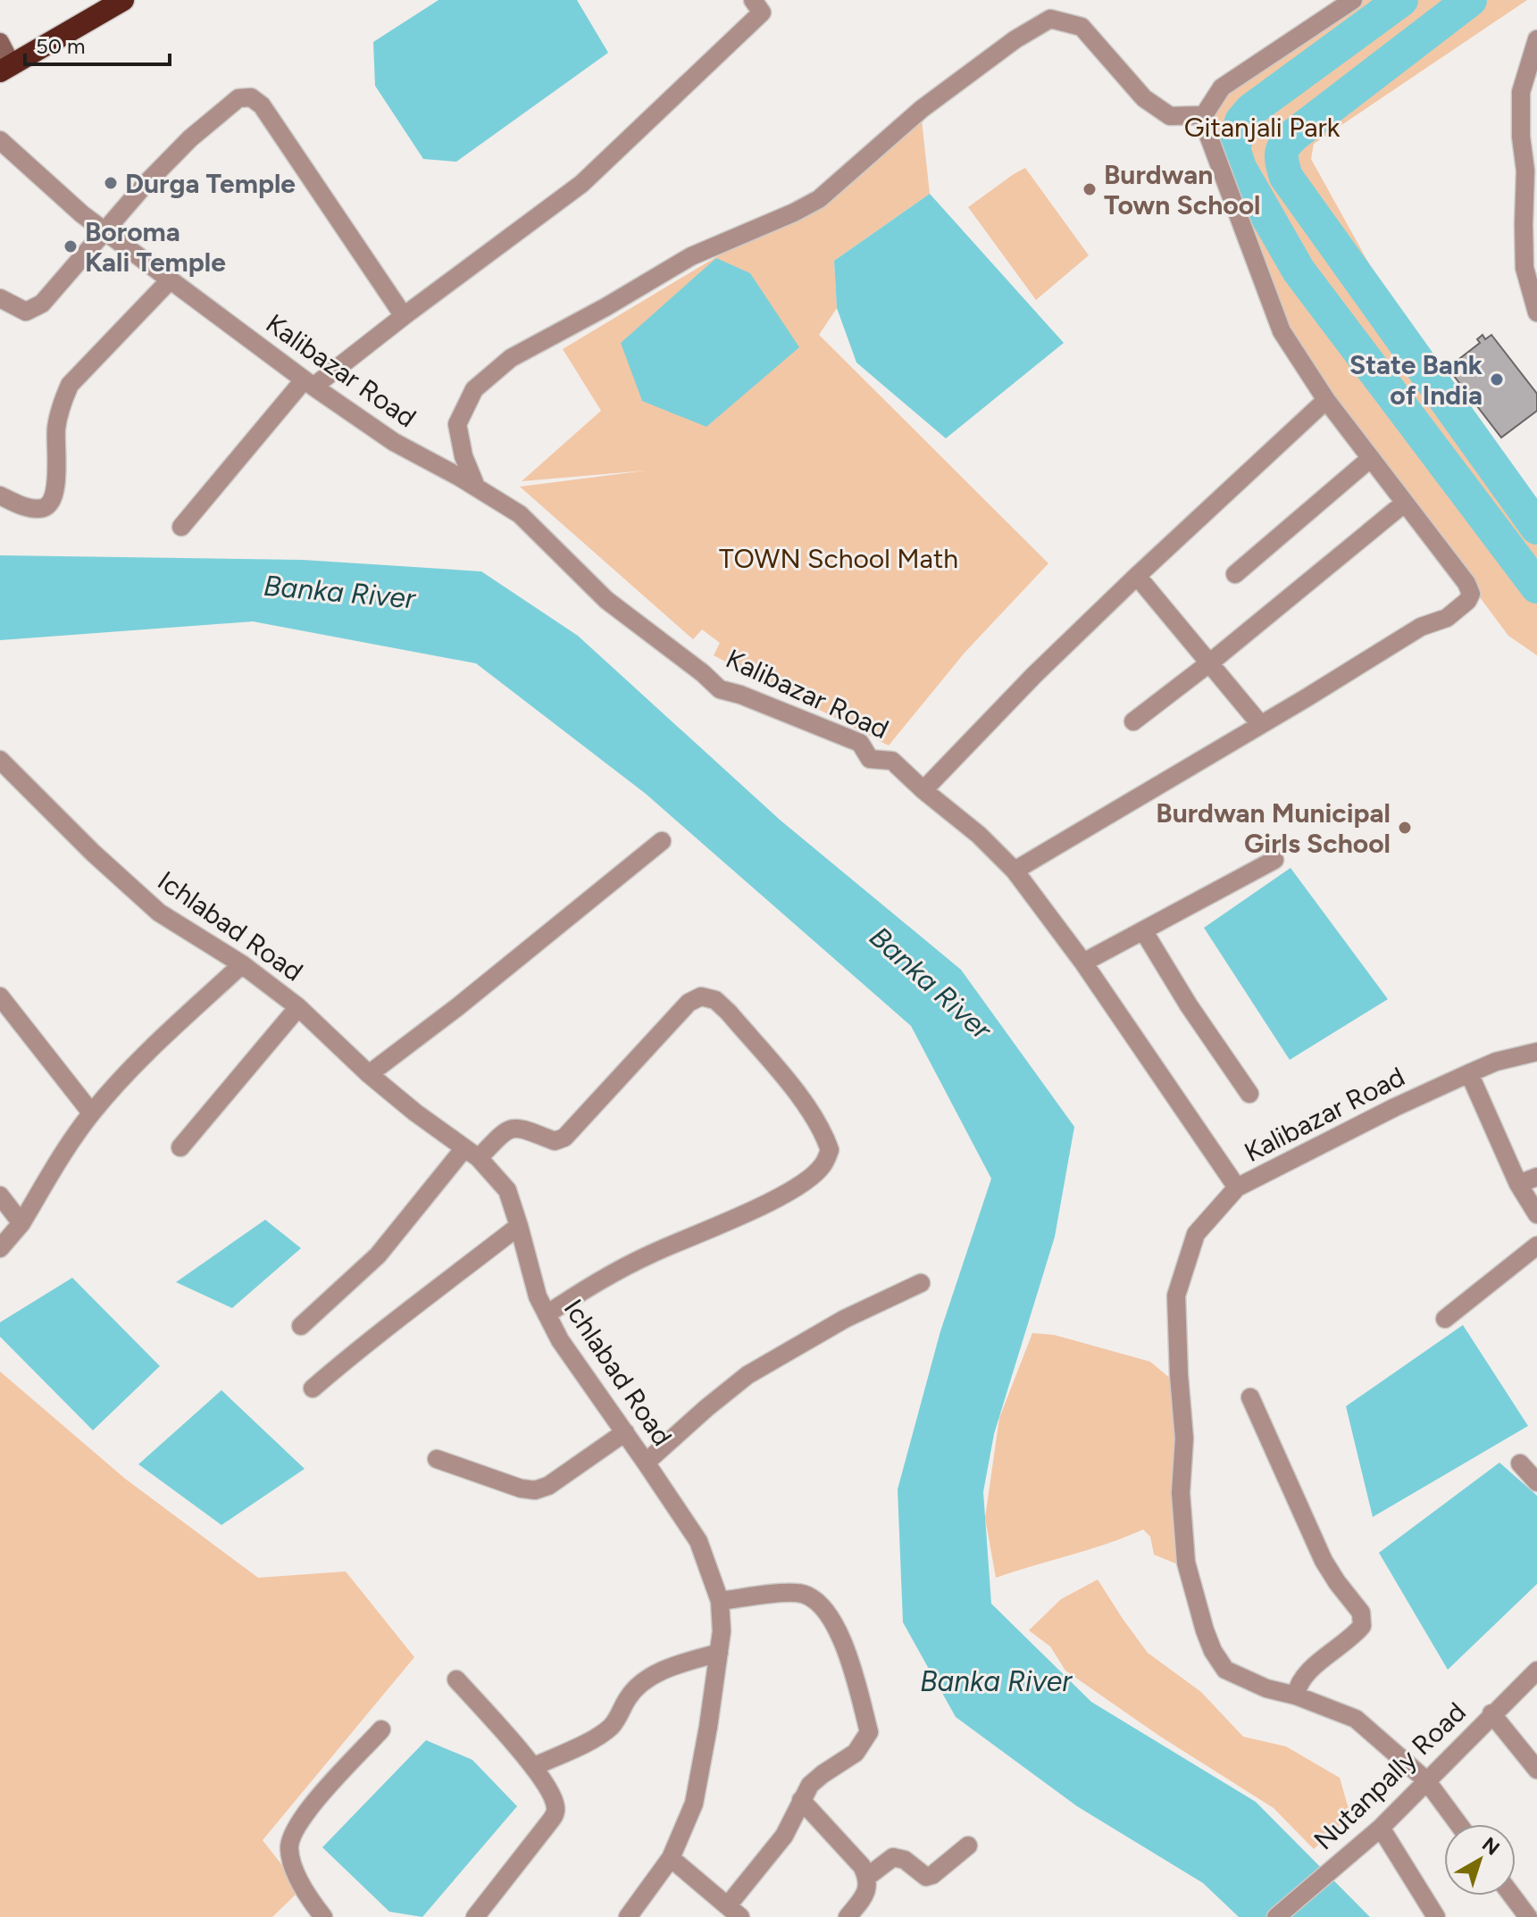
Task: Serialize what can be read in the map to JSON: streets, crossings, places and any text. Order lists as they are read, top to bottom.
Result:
{
  "streets": {
    "street": ["Kalibazar Road", "Ichlabad Road", "Nutanpally Road"]
  },
  "water": ["Banka River"],
  "parks": ["Gitanjali Park", "TOWN School Math"],
  "places": [
    "Durga Temple",
    "Burdwan Town School",
    "Boroma Kali Temple",
    "State Bank of India",
    "Burdwan Municipal Girls School"
  ],
  "scale_bar": "50 m",
  "north": "top right"
}
